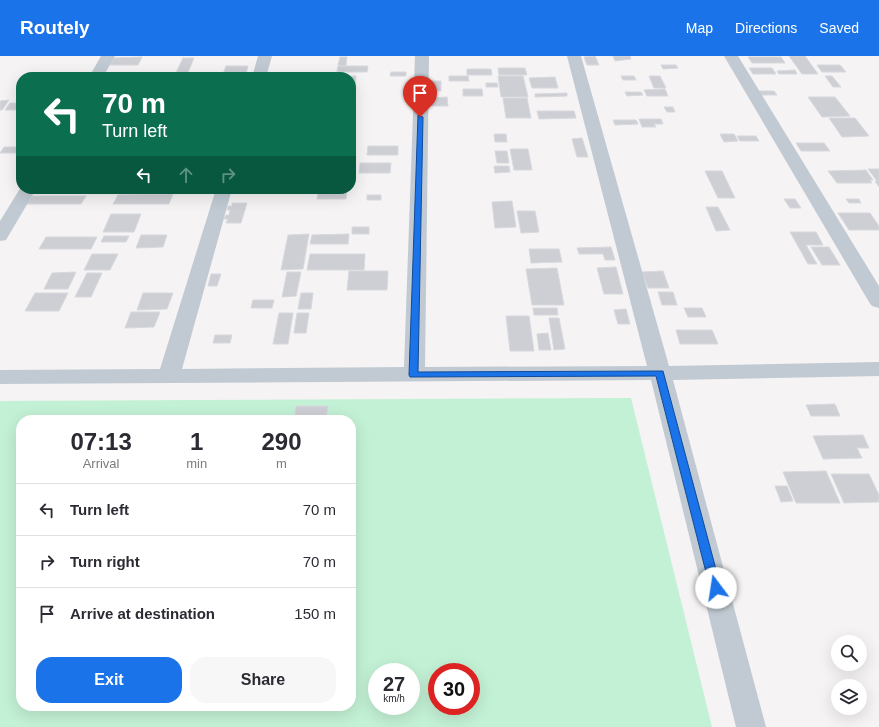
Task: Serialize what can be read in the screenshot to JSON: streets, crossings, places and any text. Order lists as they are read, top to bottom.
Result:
{
  "page": {
    "header": "Routely",
    "nav": ["Map", "Directions", "Saved"],
    "turn": ["70 m", "Turn left"],
    "eta": [
      "07:13",
      "Arrival",
      "1",
      "min",
      "290",
      "m"
    ],
    "list": [
      {
        "name": "Turn left",
        "value": "70 m"
      },
      {
        "name": "Turn right",
        "value": "70 m"
      },
      {
        "name": "Arrive at destination",
        "value": "150 m"
      }
    ],
    "buttons": ["Exit", "Share"],
    "speed": "27 km/h",
    "limit": "30"
  }
}
